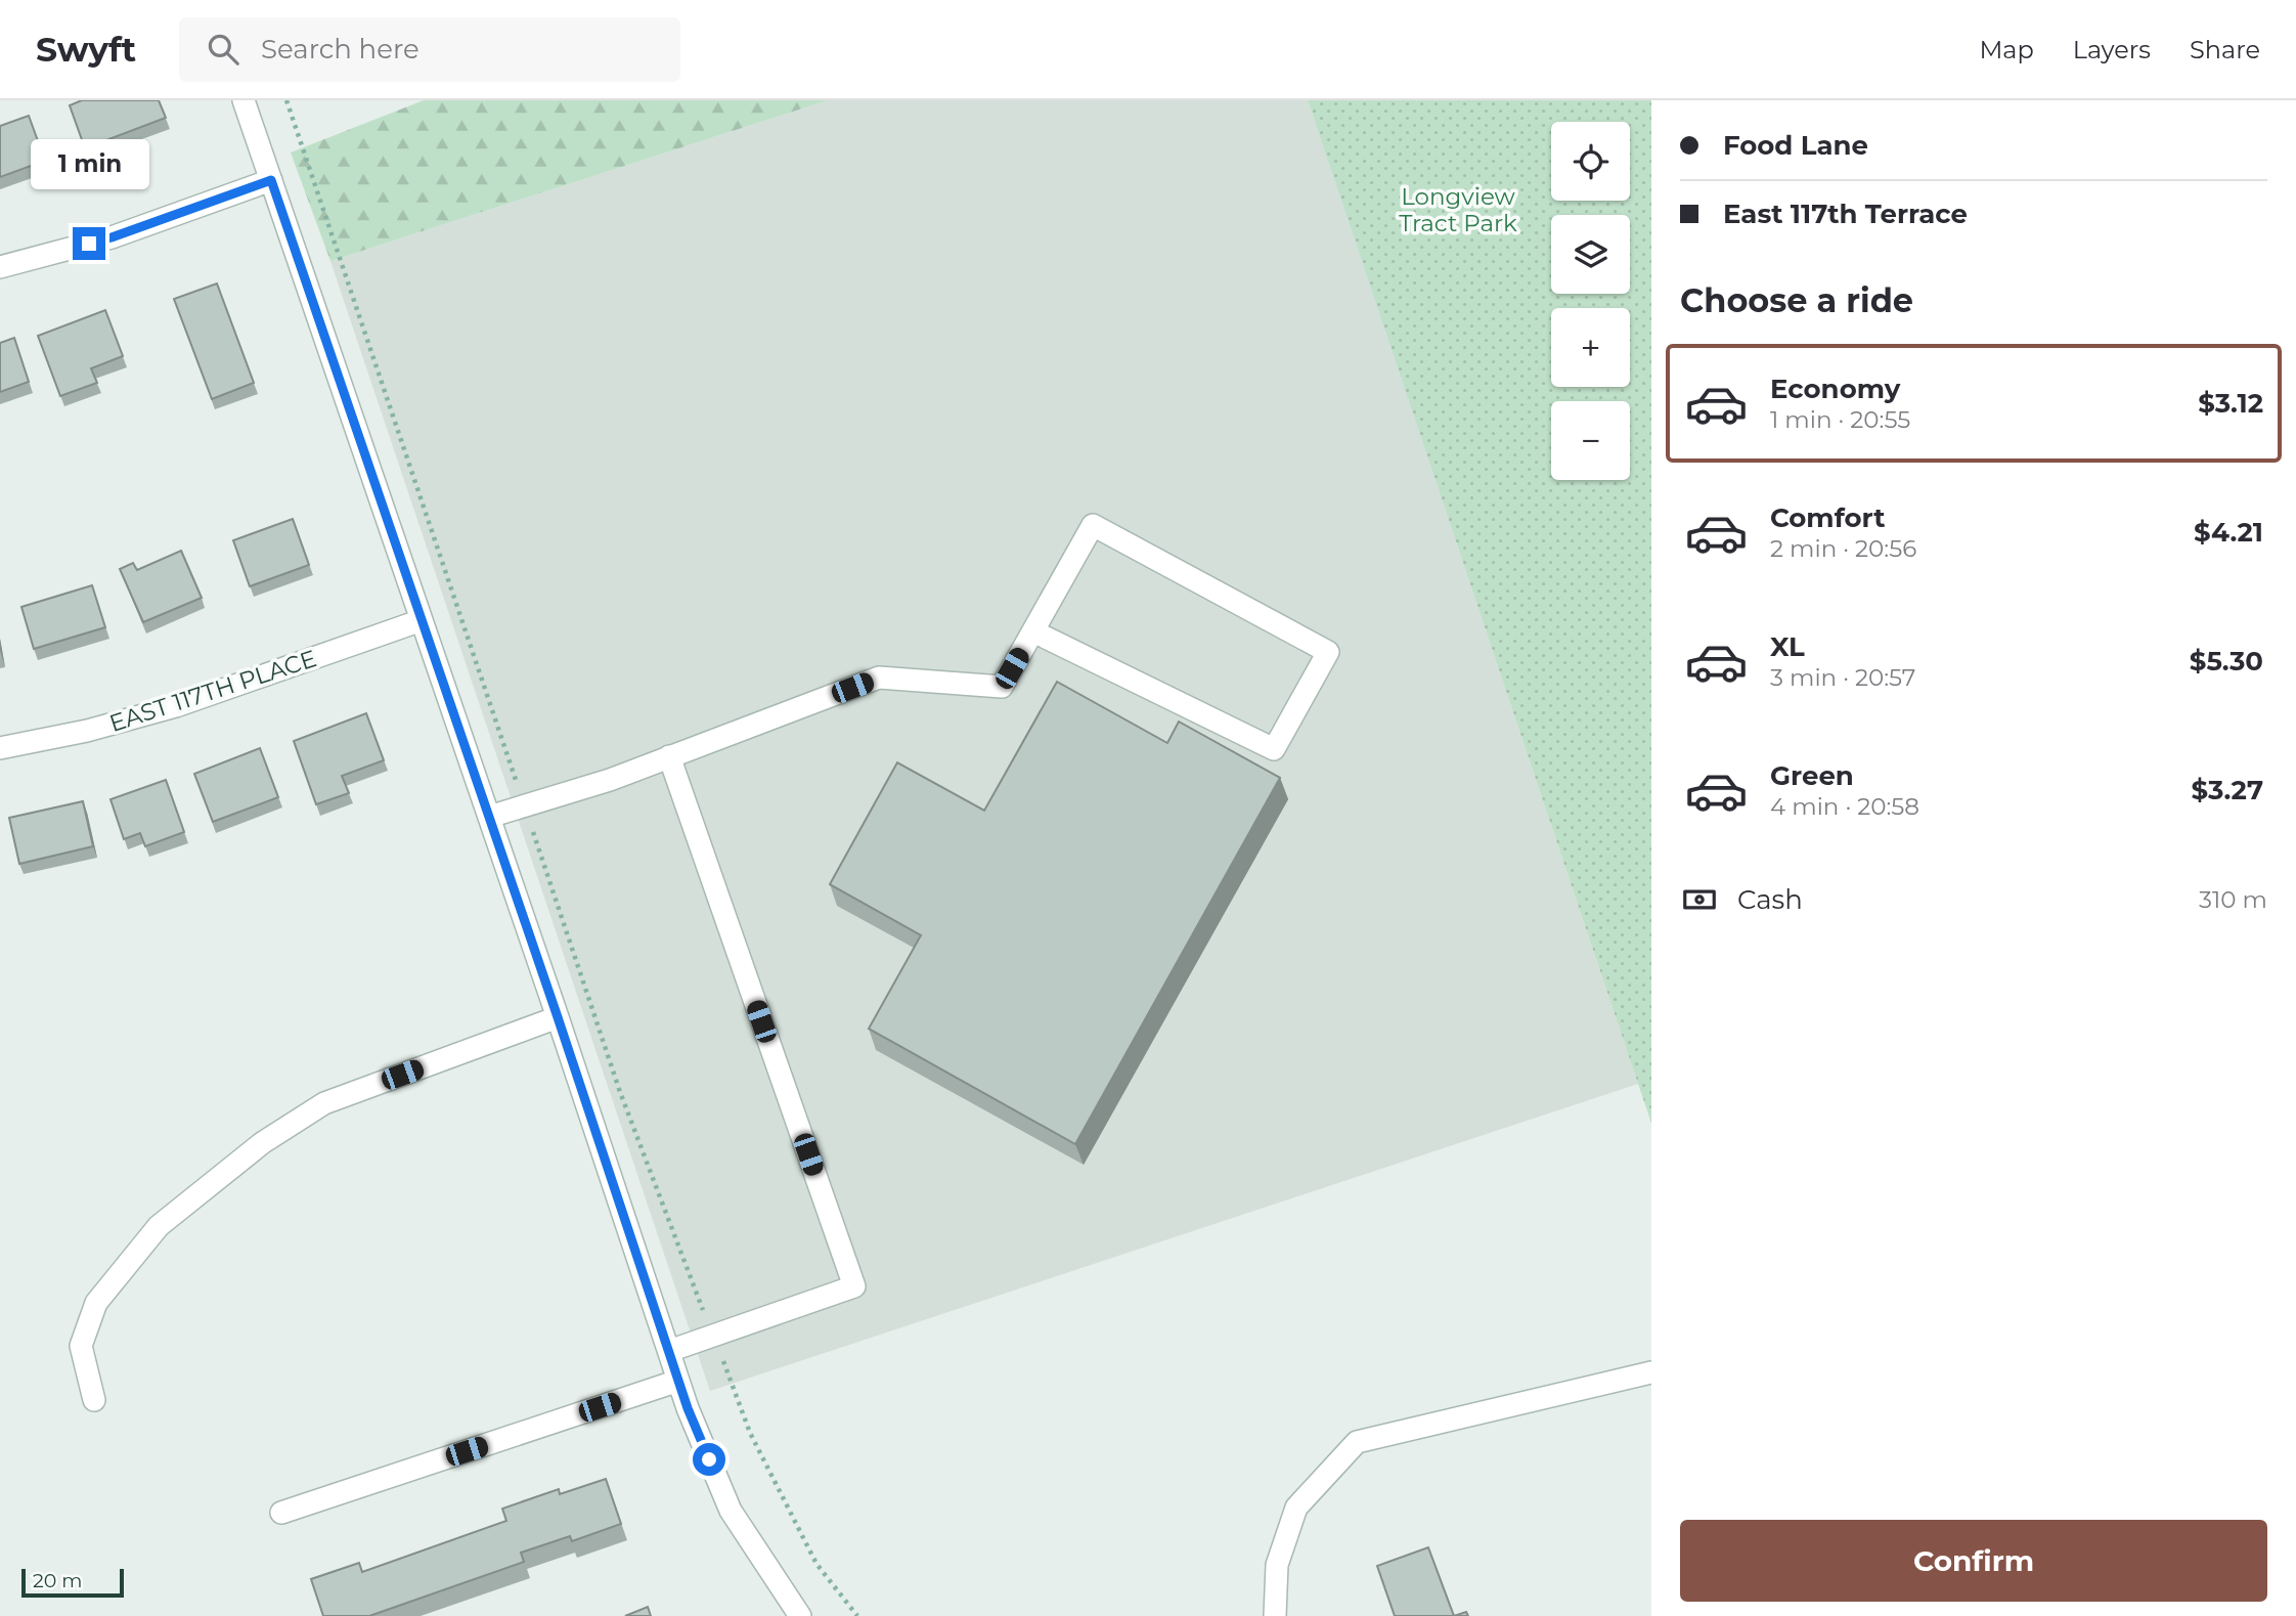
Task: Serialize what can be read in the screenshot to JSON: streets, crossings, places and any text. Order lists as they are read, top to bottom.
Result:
{
  "streets": {
    "street": ["EAST 117TH PLACE"]
  },
  "parks": ["Longview Tract Park"],
  "scale_bar": "20 m",
  "page": {
    "header": "Swyft",
    "search": "Search here",
    "nav": ["Map", "Layers", "Share"],
    "banner": ["Food Lane", "East 117th Terrace"],
    "map_buttons": ["+", "−"],
    "bubble": "1 min",
    "heading": "Choose a ride",
    "list": [
      {
        "name": "Economy",
        "note": "1 min · 20:55",
        "value": "$3.12"
      },
      {
        "name": "Comfort",
        "note": "2 min · 20:56",
        "value": "$4.21"
      },
      {
        "name": "XL",
        "note": "3 min · 20:57",
        "value": "$5.30"
      },
      {
        "name": "Green",
        "note": "4 min · 20:58",
        "value": "$3.27"
      }
    ],
    "pay": ["Cash", "310 m"],
    "buttons": "Confirm",
    "scale": "20 m"
  }
}
